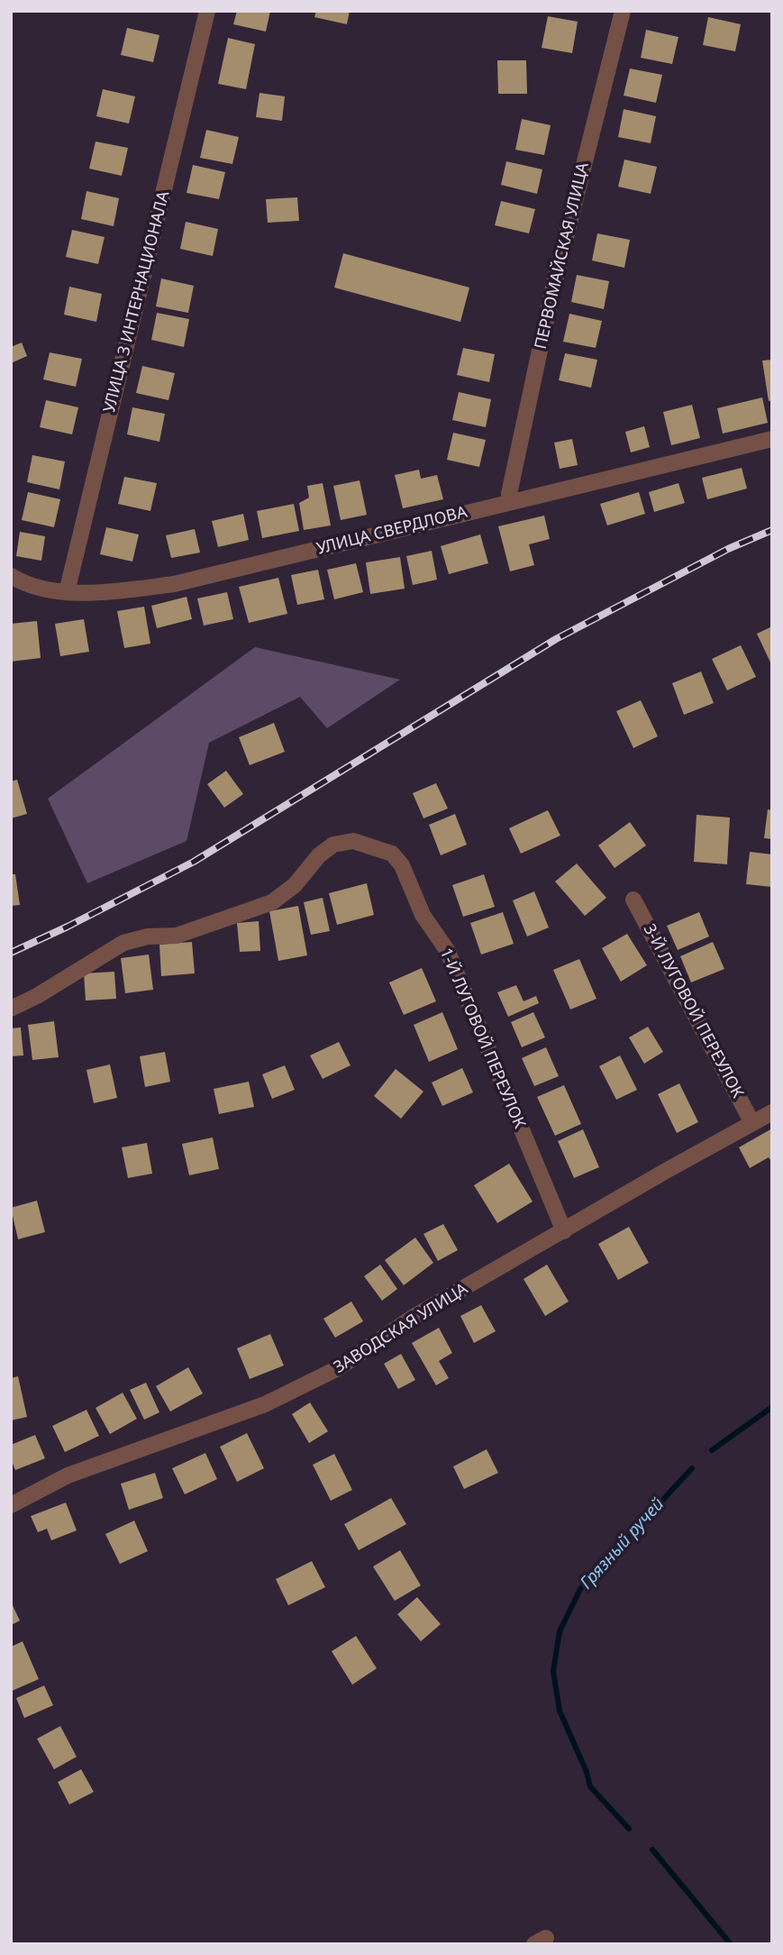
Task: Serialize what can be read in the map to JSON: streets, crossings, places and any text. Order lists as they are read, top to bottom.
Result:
{
  "streets": {
    "street": [
      "ПЕРВОМАЙСКАЯ УЛИЦА",
      "УЛИЦА 3 ИНТЕРНАЦИОНАЛА",
      "УЛИЦА СВЕРДЛОВА",
      "3-Й ЛУГОВОЙ ПЕРЕУЛОК",
      "1-Й ЛУГОВОЙ ПЕРЕУЛОК",
      "ЗАВОДСКАЯ УЛИЦА"
    ]
  },
  "crossings": [
    ["ПЕРВОМАЙСКАЯ УЛИЦА", "УЛИЦА СВЕРДЛОВА"],
    ["УЛИЦА 3 ИНТЕРНАЦИОНАЛА", "УЛИЦА СВЕРДЛОВА"],
    ["3-Й ЛУГОВОЙ ПЕРЕУЛОК", "ЗАВОДСКАЯ УЛИЦА"],
    ["1-Й ЛУГОВОЙ ПЕРЕУЛОК", "ЗАВОДСКАЯ УЛИЦА"]
  ],
  "water": ["Грязный ручей"]
}
